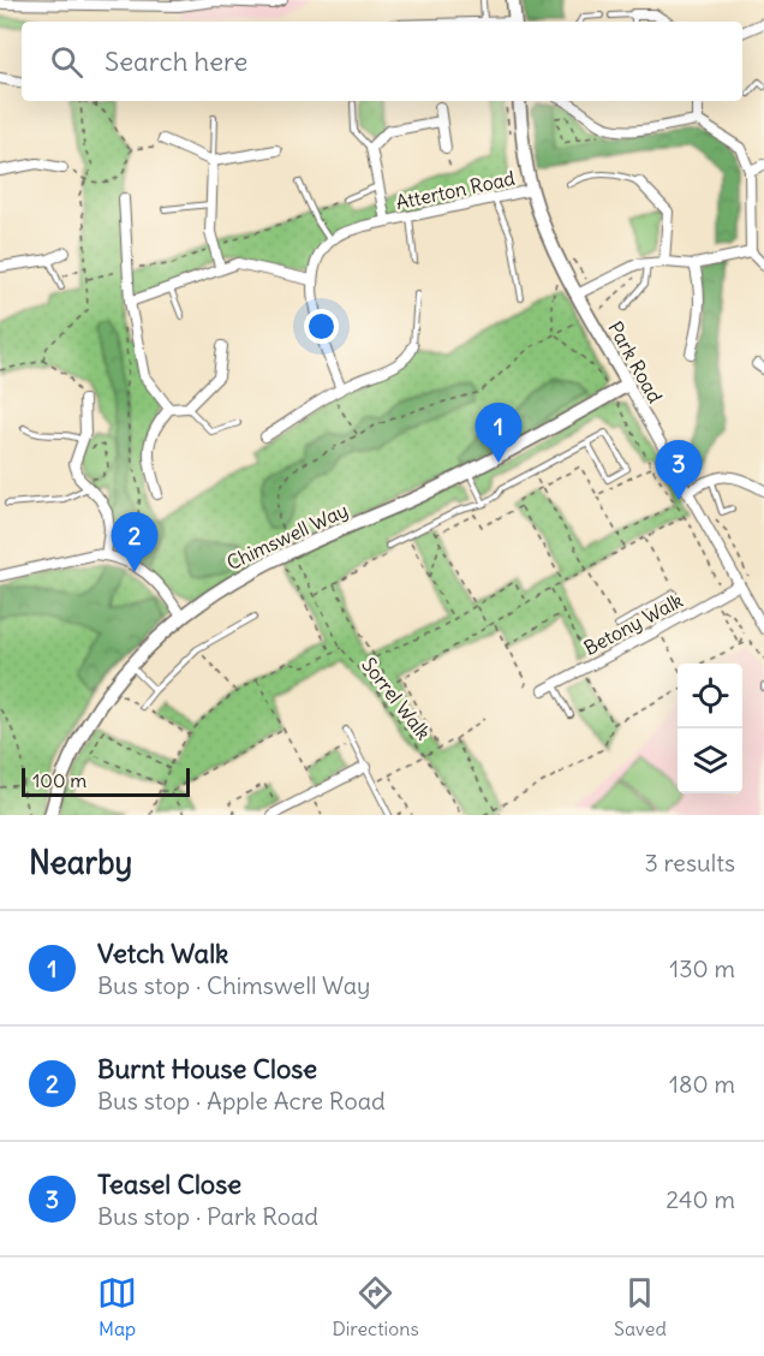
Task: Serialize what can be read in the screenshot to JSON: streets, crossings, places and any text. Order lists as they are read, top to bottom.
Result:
{
  "streets": {
    "street": [
      "Atterton Road",
      "Park Road",
      "Chimswell Way",
      "Betony Walk"
    ],
    "path": ["Sorrel Walk"]
  },
  "crossings": [
    ["Atterton Road", "Park Road"],
    ["Park Road", "Chimswell Way"],
    ["Park Road", "Betony Walk"]
  ],
  "scale_bar": "100 m",
  "page": {
    "search": "Search here",
    "pins": ["1", "3", "2"],
    "scale": "100 m",
    "heading": ["Nearby", "3 results"],
    "list": [
      {
        "mark": "1",
        "name": "Vetch Walk",
        "note": "Bus stop · Chimswell Way",
        "value": "130 m"
      },
      {
        "mark": "2",
        "name": "Burnt House Close",
        "note": "Bus stop · Apple Acre Road",
        "value": "180 m"
      },
      {
        "mark": "3",
        "name": "Teasel Close",
        "note": "Bus stop · Park Road",
        "value": "240 m"
      }
    ],
    "nav": ["Map", "Directions", "Saved"]
  }
}
